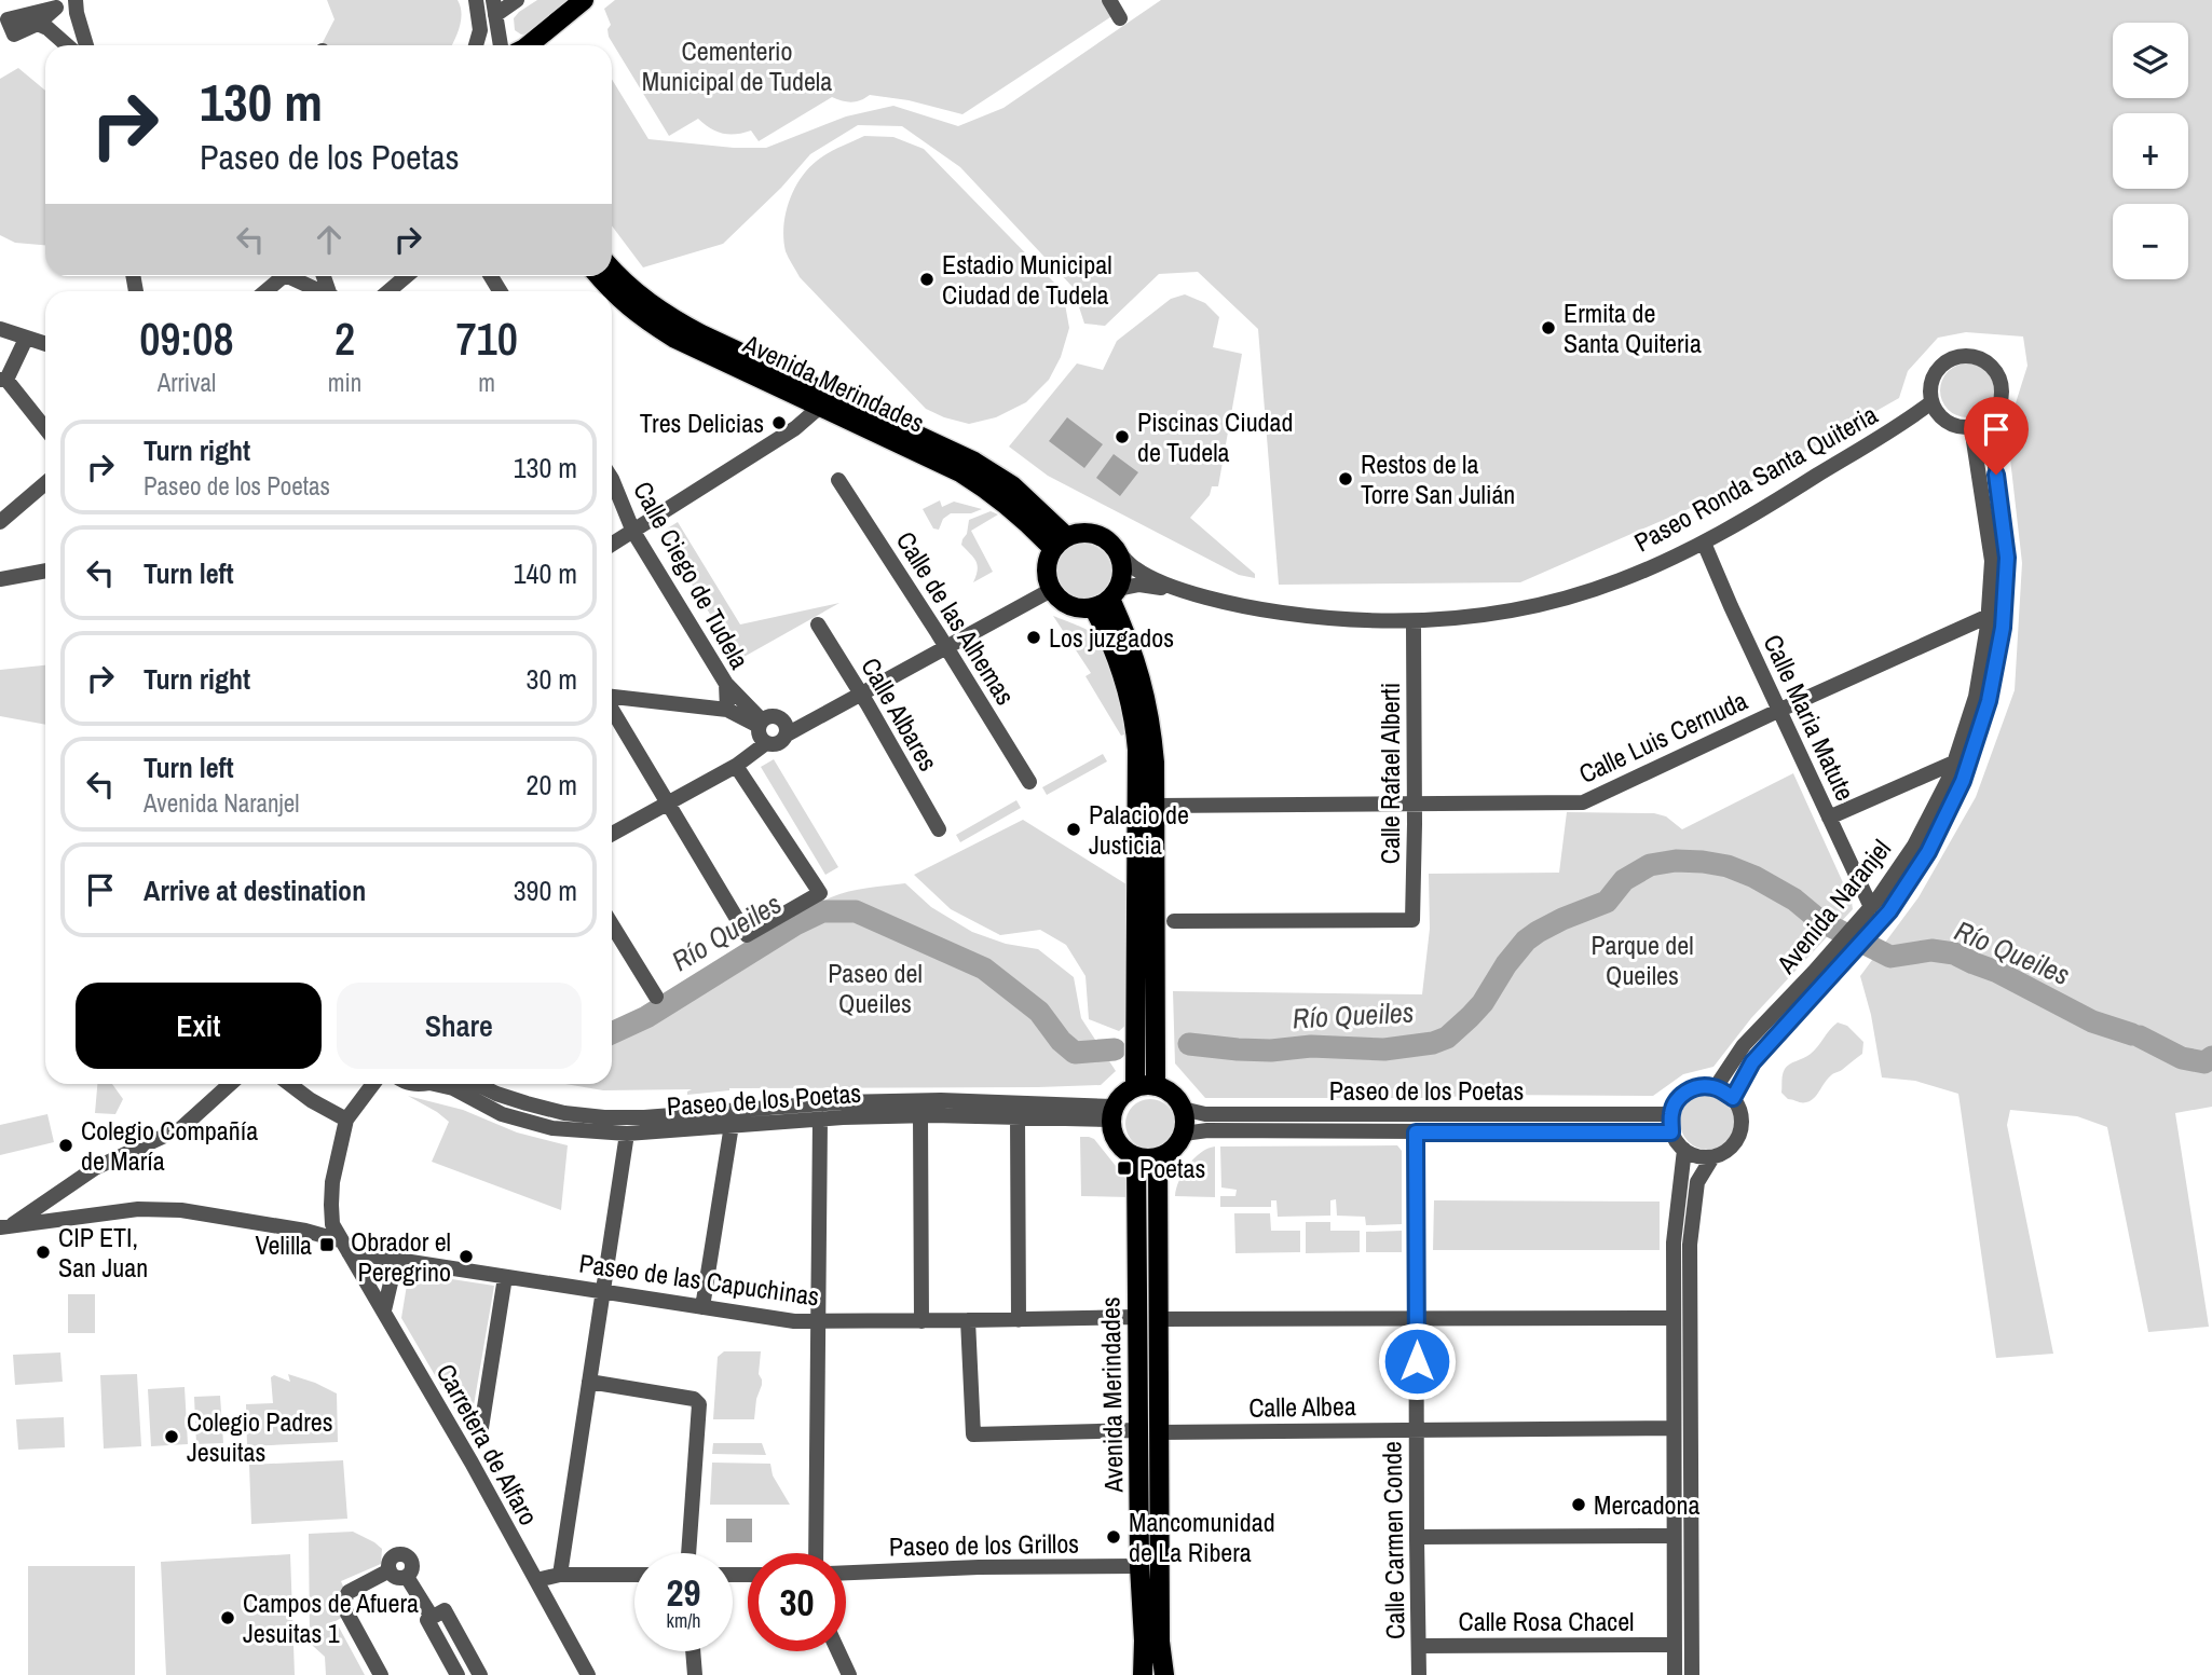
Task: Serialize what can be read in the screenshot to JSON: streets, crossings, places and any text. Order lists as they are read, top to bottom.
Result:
{
  "streets": {
    "main road": ["Avenida Merindades"],
    "street": [
      "Paseo Ronda Santa Quiteria",
      "Calle Ciego de Tudela",
      "Calle de las Alhemas",
      "Calle Albares",
      "Calle Maria Matute",
      "Calle Luis Cernuda",
      "Calle Rafael Alberti",
      "Avenida Naranjel",
      "Paseo de los Poetas",
      "Paseo de las Capuchinas",
      "Calle Albea",
      "Carretera de Alfaro",
      "Calle Carmen Conde",
      "Paseo de los Grillos",
      "Calle Rosa Chacel"
    ]
  },
  "crossings": [
    ["Avenida Merindades", "Paseo Ronda Santa Quiteria"],
    ["Avenida Merindades", "Paseo de los Poetas"],
    ["Avenida Merindades", "Paseo de las Capuchinas"],
    ["Avenida Merindades", "Calle Albea"],
    ["Avenida Merindades", "Paseo de los Grillos"],
    ["Paseo Ronda Santa Quiteria", "Calle Maria Matute"],
    ["Paseo Ronda Santa Quiteria", "Calle Rafael Alberti"],
    ["Paseo Ronda Santa Quiteria", "Avenida Naranjel"],
    ["Calle Maria Matute", "Calle Luis Cernuda"],
    ["Calle Maria Matute", "Avenida Naranjel"],
    ["Calle Luis Cernuda", "Calle Rafael Alberti"],
    ["Calle Luis Cernuda", "Avenida Naranjel"],
    ["Avenida Naranjel", "Paseo de los Poetas"],
    ["Paseo de los Poetas", "Calle Carmen Conde"],
    ["Paseo de las Capuchinas", "Carretera de Alfaro"],
    ["Calle Albea", "Calle Carmen Conde"],
    ["Calle Carmen Conde", "Calle Rosa Chacel"]
  ],
  "water": ["Río Queiles"],
  "parks": ["Cementerio Municipal de Tudela", "Parque del Queiles", "Paseo del Queiles"],
  "places": {
    "other": [
      "Estadio Municipal Ciudad de Tudela",
      "Ermita de Santa Quiteria",
      "Tres Delicias",
      "Piscinas Ciudad de Tudela",
      "Restos de la Torre San Julián",
      "Los juzgados",
      "Palacio de Justicia",
      "Colegio Compañía de María",
      "CIP ETI, San Juan",
      "Obrador el Peregrino",
      "Colegio Padres Jesuitas",
      "Mercadona",
      "Mancomunidad de La Ribera",
      "Campos de Afuera Jesuitas 1"
    ],
    "transit": ["Poetas", "Velilla"]
  },
  "page": {
    "map_buttons": ["+", "−"],
    "turn": ["130 m", "Paseo de los Poetas"],
    "eta": [
      "09:08",
      "Arrival",
      "2",
      "min",
      "710",
      "m"
    ],
    "list": [
      {
        "name": "Turn right",
        "note": "Paseo de los Poetas",
        "value": "130 m"
      },
      {
        "name": "Turn left",
        "value": "140 m"
      },
      {
        "name": "Turn right",
        "value": "30 m"
      },
      {
        "name": "Turn left",
        "note": "Avenida Naranjel",
        "value": "20 m"
      },
      {
        "name": "Arrive at destination",
        "value": "390 m"
      }
    ],
    "buttons": ["Exit", "Share"],
    "speed": "29 km/h",
    "limit": "30"
  }
}
